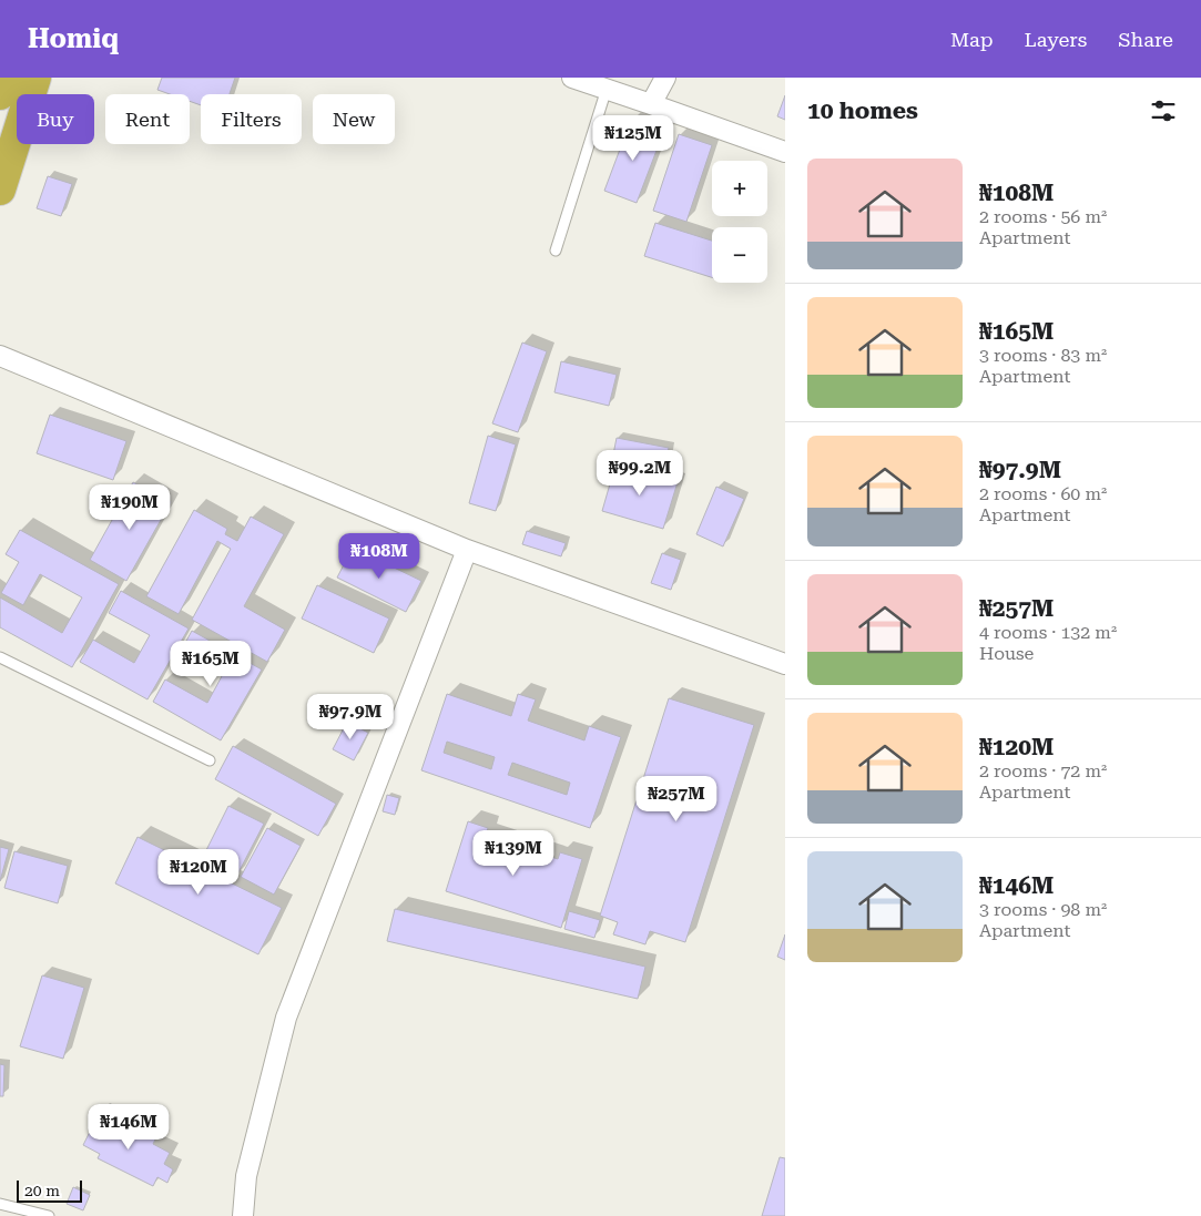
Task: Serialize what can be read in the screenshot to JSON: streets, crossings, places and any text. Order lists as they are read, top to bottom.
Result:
{
  "scale_bar": "20 m",
  "page": {
    "header": "Homiq",
    "nav": ["Map", "Layers", "Share"],
    "heading": "10 homes",
    "chip": [
      "Buy",
      "Rent",
      "Filters",
      "New"
    ],
    "price": [
      "₦125M",
      "₦99.2M",
      "₦190M",
      "₦108M",
      "₦165M",
      "₦97.9M",
      "₦257M",
      "₦139M",
      "₦120M",
      "₦146M"
    ],
    "list": [
      {
        "name": "₦108M",
        "note": "2 rooms · 56 m² · Apartment"
      },
      {
        "name": "₦165M",
        "note": "3 rooms · 83 m² · Apartment"
      },
      {
        "name": "₦97.9M",
        "note": "2 rooms · 60 m² · Apartment"
      },
      {
        "name": "₦257M",
        "note": "4 rooms · 132 m² · House"
      },
      {
        "name": "₦120M",
        "note": "2 rooms · 72 m² · Apartment"
      },
      {
        "name": "₦146M",
        "note": "3 rooms · 98 m² · Apartment"
      }
    ],
    "map_buttons": ["+", "−"],
    "scale": "20 m"
  }
}
